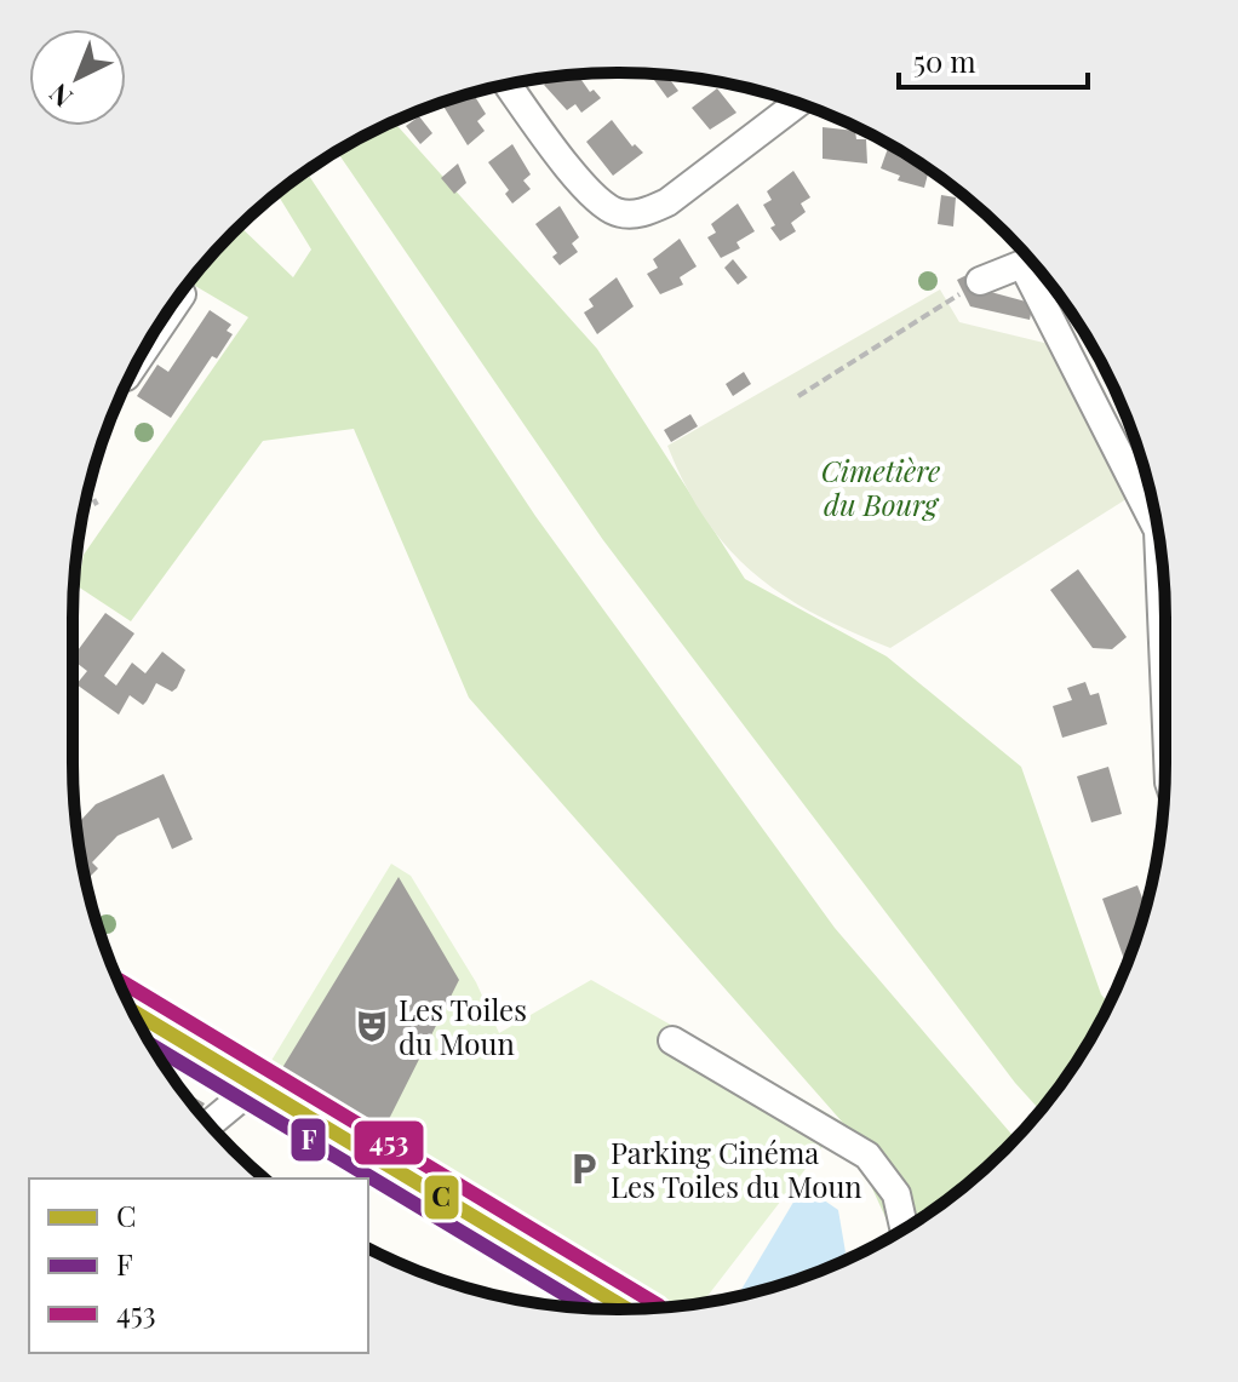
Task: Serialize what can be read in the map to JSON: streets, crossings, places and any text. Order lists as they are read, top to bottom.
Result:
{
  "parks": ["Cimetière du Bourg"],
  "places": {
    "theatre": ["Les Toiles du Moun"],
    "parking": ["Parking Cinéma Les Toiles du Moun"]
  },
  "lines": ["transit line 453", "transit line C", "transit line F"],
  "legend": ["C", "F", "453"],
  "scale_bar": "50 m",
  "north": "bottom left"
}
